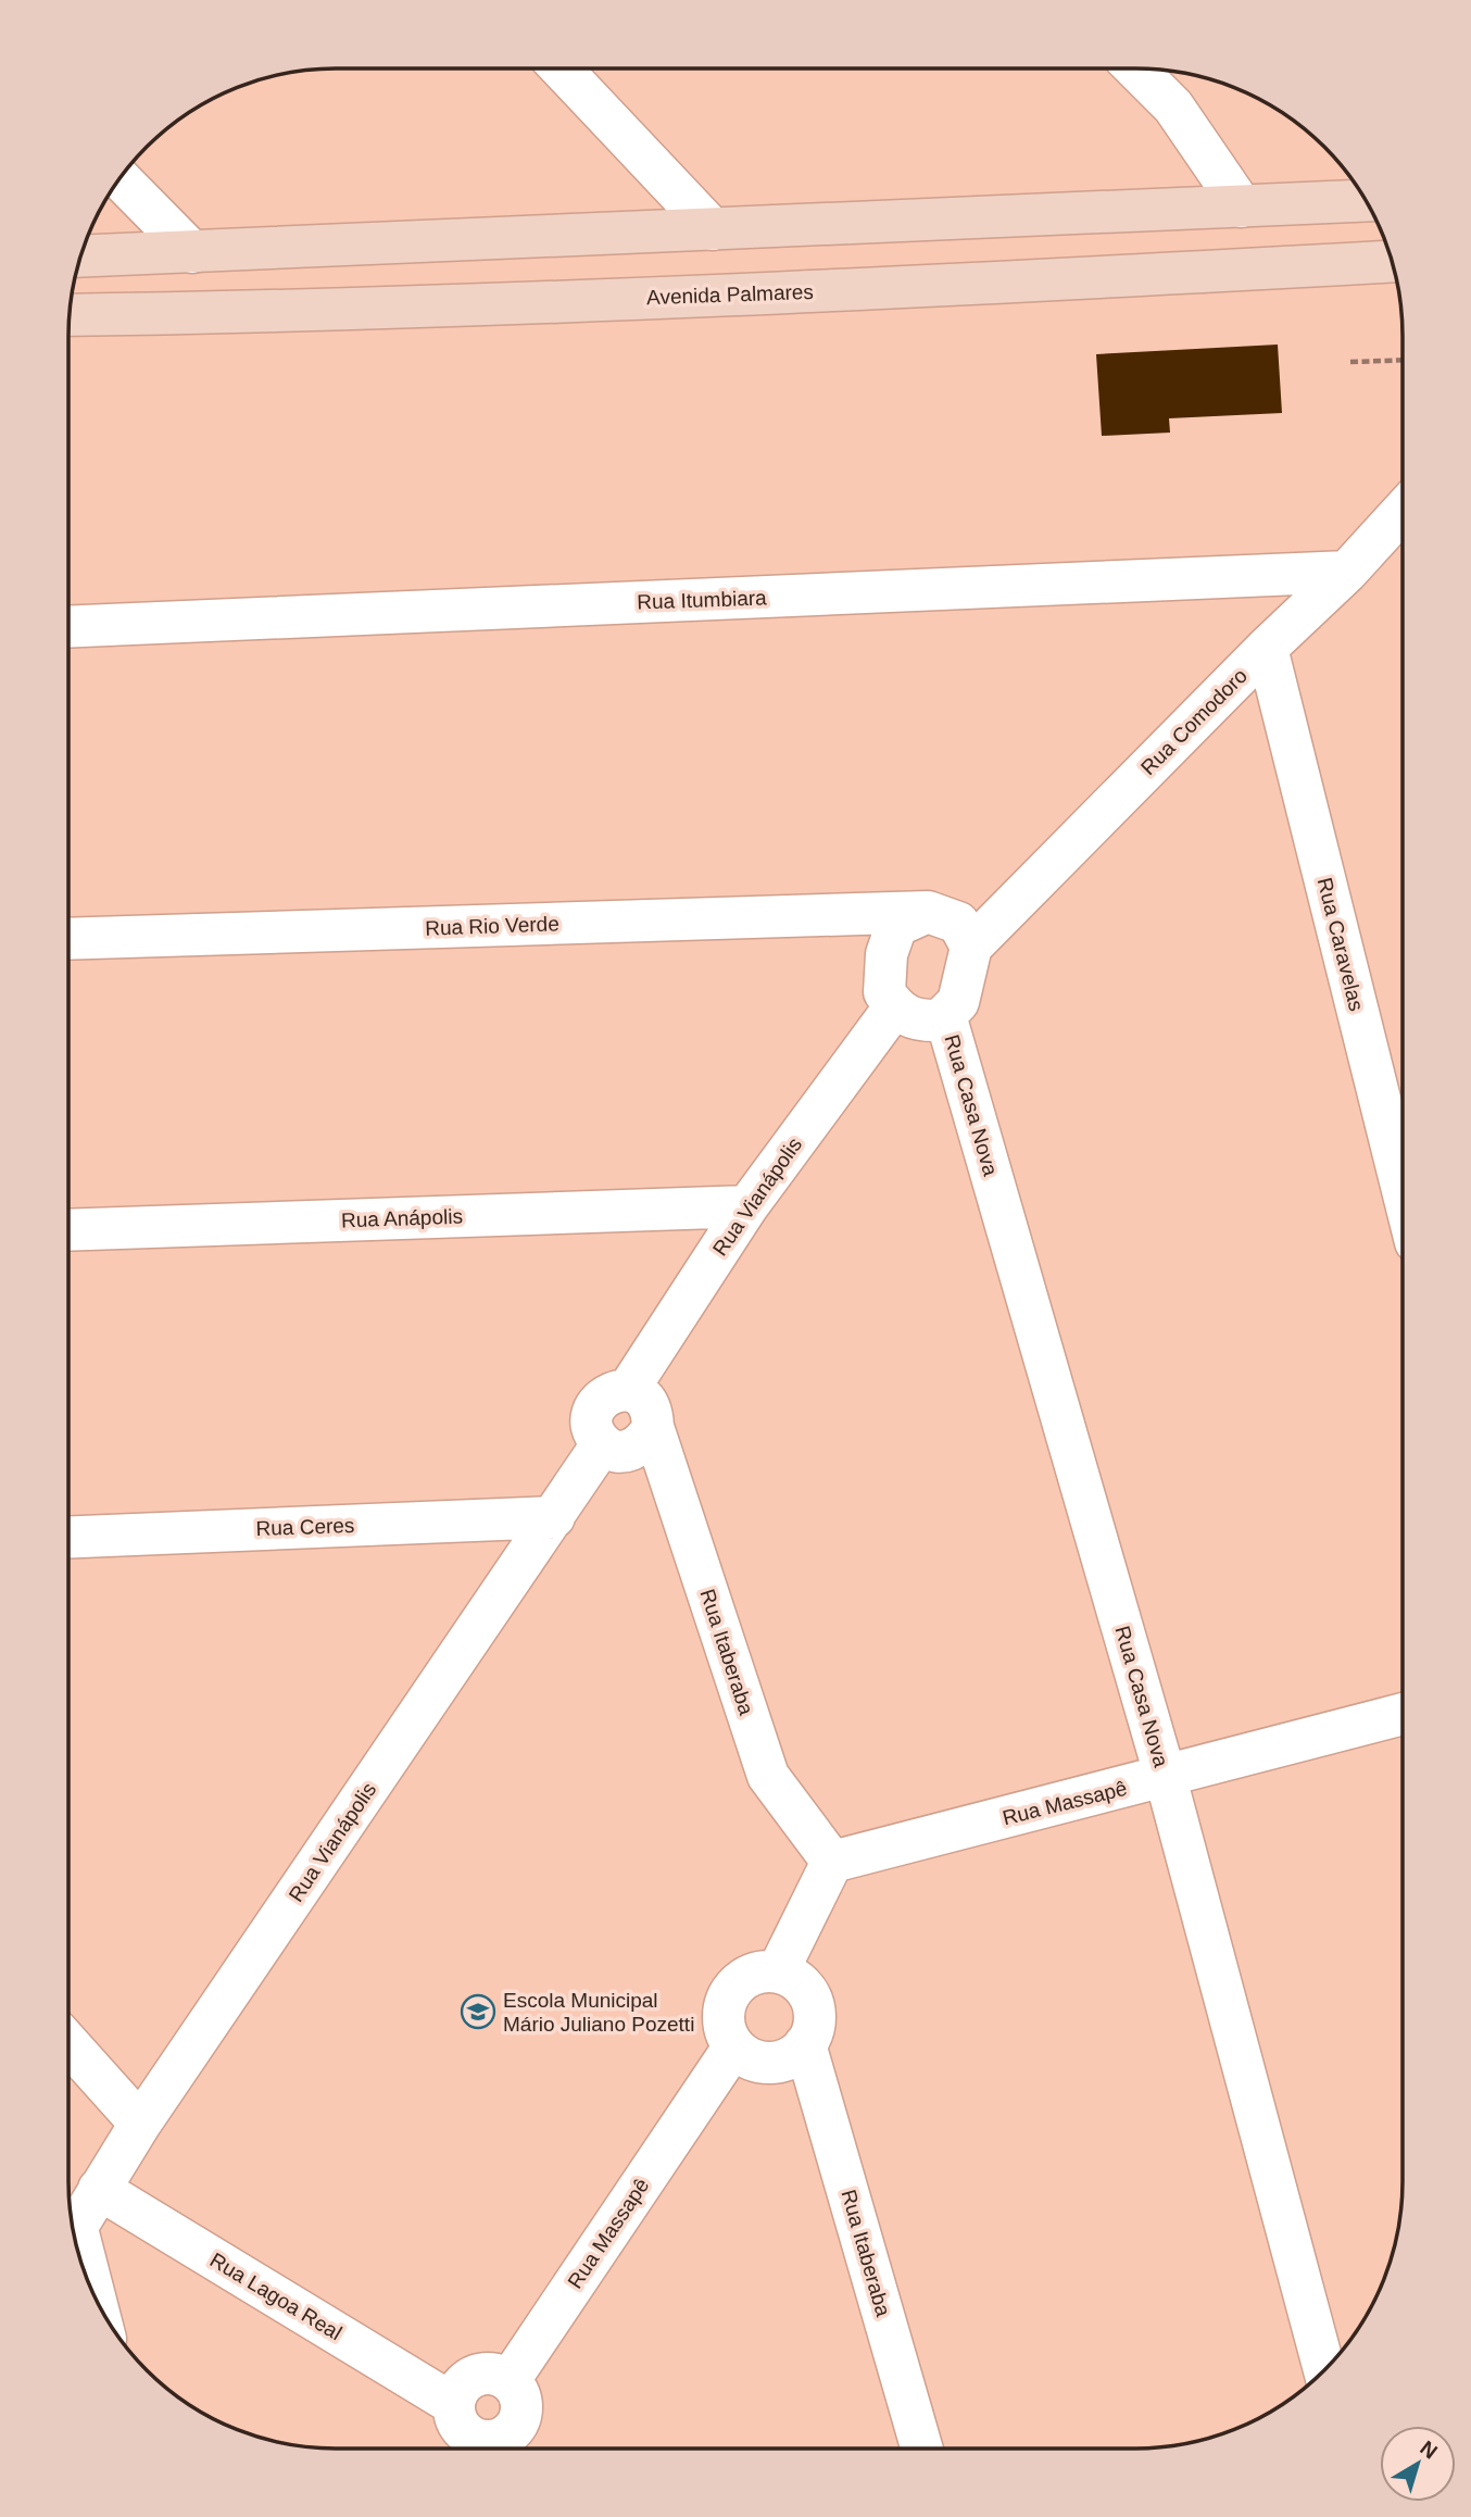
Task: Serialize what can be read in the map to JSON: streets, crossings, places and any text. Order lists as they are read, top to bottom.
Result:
{
  "streets": {
    "main road": ["Avenida Palmares"],
    "street": [
      "Rua Itumbiara",
      "Rua Comodoro",
      "Rua Rio Verde",
      "Rua Caravelas",
      "Rua Casa Nova",
      "Rua Vianápolis",
      "Rua Anápolis",
      "Rua Ceres",
      "Rua Itaberaba",
      "Rua Massapê",
      "Rua Lagoa Real"
    ]
  },
  "crossings": [
    ["Rua Itumbiara", "Rua Comodoro"],
    ["Rua Comodoro", "Rua Rio Verde"],
    ["Rua Comodoro", "Rua Caravelas"],
    ["Rua Comodoro", "Rua Casa Nova"],
    ["Rua Comodoro", "Rua Vianápolis"],
    ["Rua Rio Verde", "Rua Casa Nova"],
    ["Rua Rio Verde", "Rua Vianápolis"],
    ["Rua Casa Nova", "Rua Vianápolis"],
    ["Rua Casa Nova", "Rua Massapê"],
    ["Rua Vianápolis", "Rua Anápolis"],
    ["Rua Vianápolis", "Rua Ceres"],
    ["Rua Vianápolis", "Rua Itaberaba"],
    ["Rua Vianápolis", "Rua Lagoa Real"],
    ["Rua Itaberaba", "Rua Massapê"],
    ["Rua Massapê", "Rua Lagoa Real"]
  ],
  "places": {
    "school or university": ["Escola Municipal Mário Juliano Pozetti"]
  },
  "north": "top right"
}
